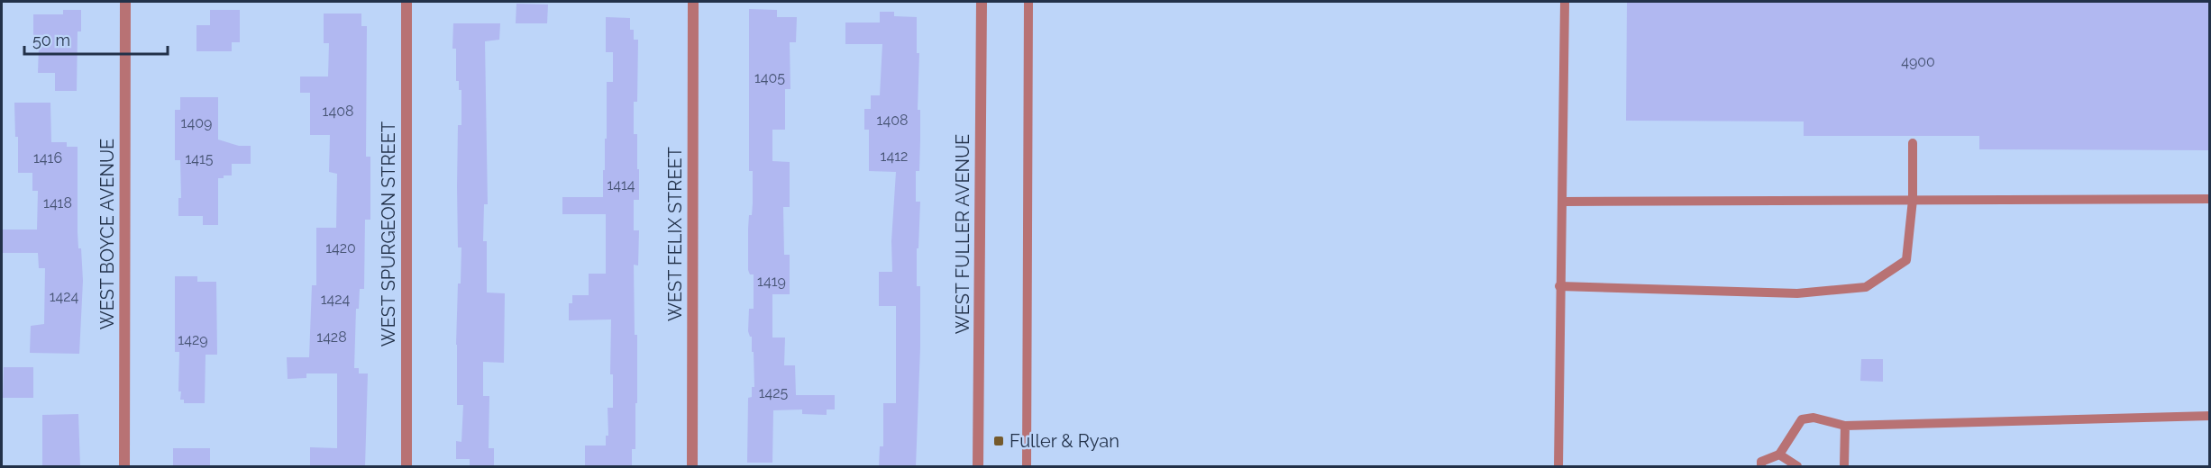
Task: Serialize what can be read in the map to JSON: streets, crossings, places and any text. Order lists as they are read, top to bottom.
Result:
{
  "streets": {
    "street": [
      "WEST BOYCE AVENUE",
      "WEST SPURGEON STREET",
      "WEST FELIX STREET",
      "WEST FULLER AVENUE"
    ]
  },
  "places": {
    "transit": ["Fuller & Ryan"]
  },
  "house_numbers": [
    "4900",
    "1405",
    "1408",
    "1408",
    "1409",
    "1412",
    "1416",
    "1415",
    "1414",
    "1418",
    "1420",
    "1419",
    "1424",
    "1424",
    "1428",
    "1429",
    "1425"
  ],
  "scale_bar": "50 m"
}
